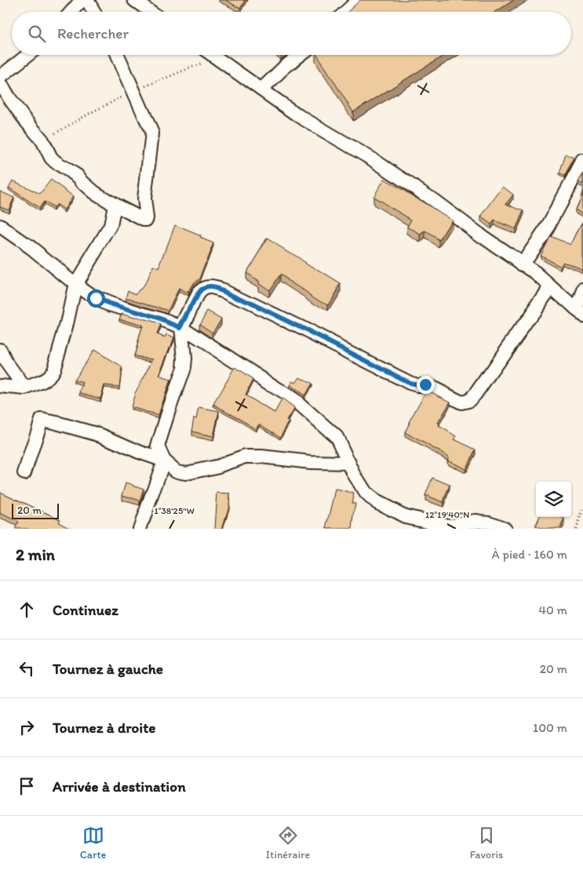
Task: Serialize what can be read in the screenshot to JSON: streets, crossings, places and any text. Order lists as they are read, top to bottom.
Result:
{
  "scale_bar": "20 m",
  "page": {
    "search": "Rechercher",
    "scale": "20 m",
    "heading": ["2 min", "À pied · 160 m"],
    "list": [
      ["Continuez", "40 m"],
      ["Tournez à gauche", "20 m"],
      ["Tournez à droite", "100 m"],
      "Arrivée à destination"
    ],
    "nav": ["Carte", "Itinéraire", "Favoris"]
  },
  "coordinates": ["1°38'25\"W", "12°19'40\"N"]
}
